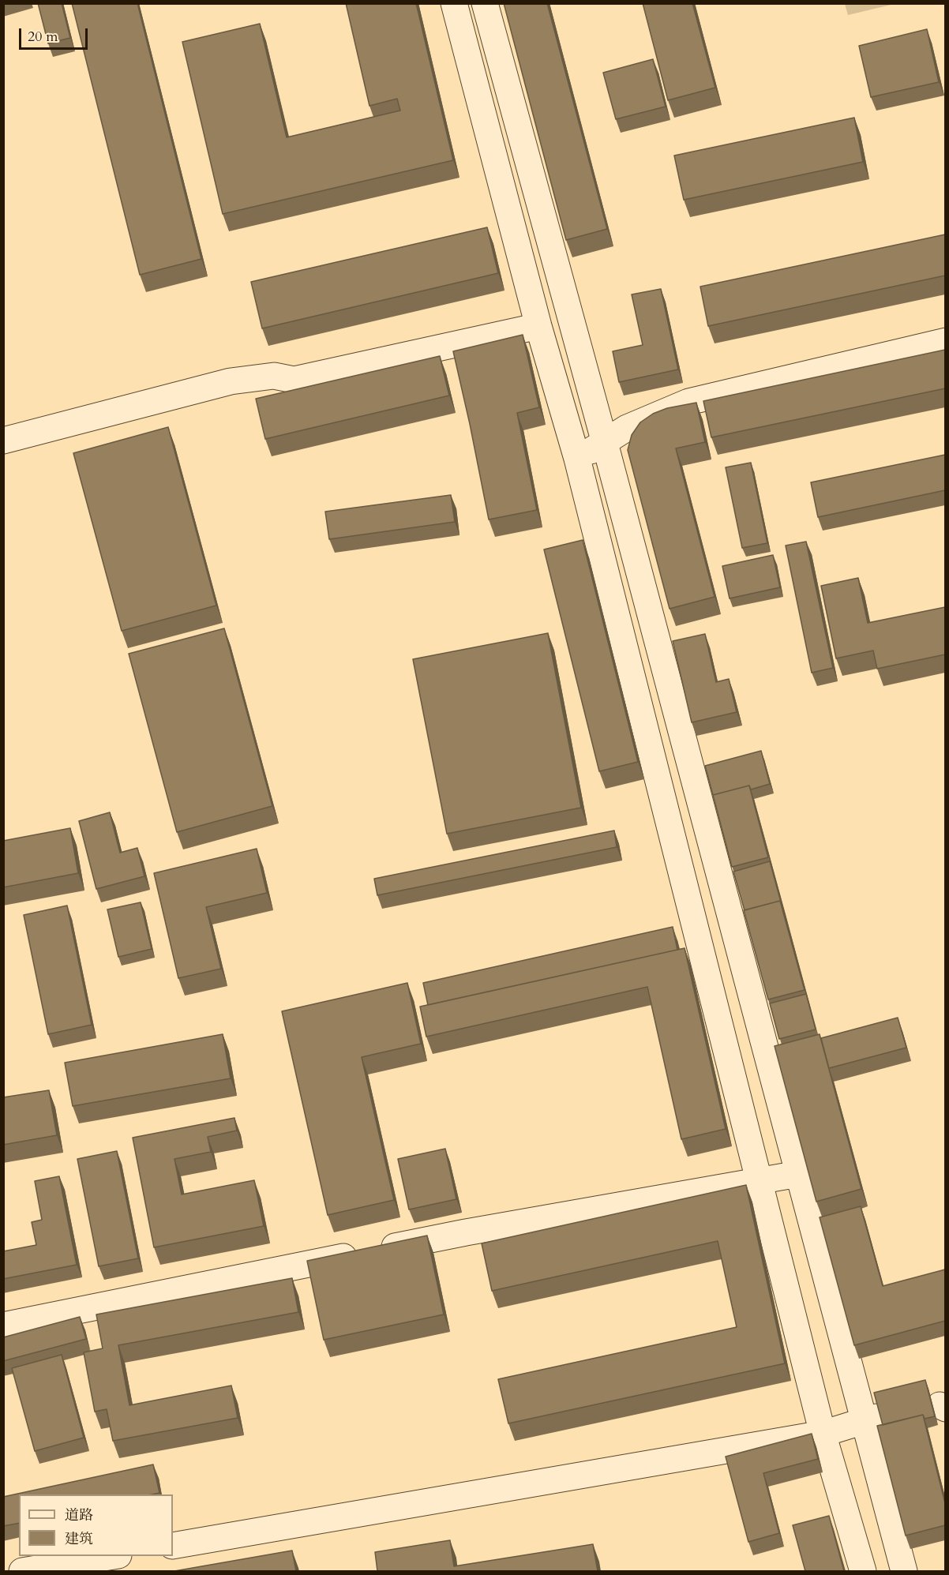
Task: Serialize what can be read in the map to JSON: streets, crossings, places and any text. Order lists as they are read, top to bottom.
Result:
{
  "legend": ["道路", "建筑"],
  "scale_bar": "20 m"
}
